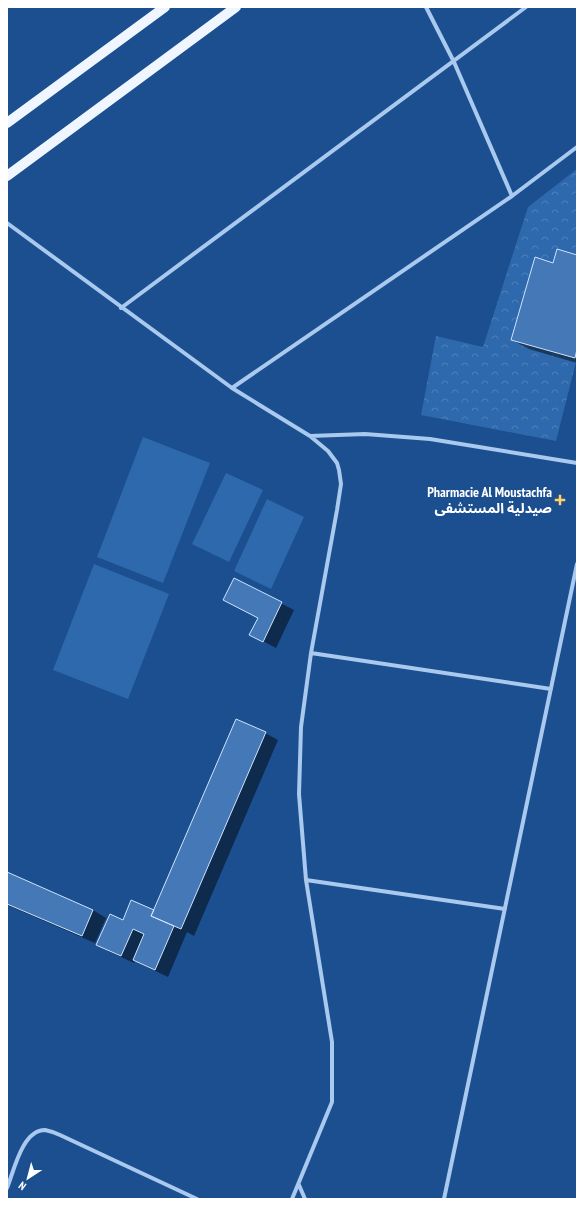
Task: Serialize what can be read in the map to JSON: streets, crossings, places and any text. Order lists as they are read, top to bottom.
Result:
{
  "places": {
    "health": ["Pharmacie Al Moustachfa صيدلية المستشفى"]
  },
  "north": "bottom left"
}
